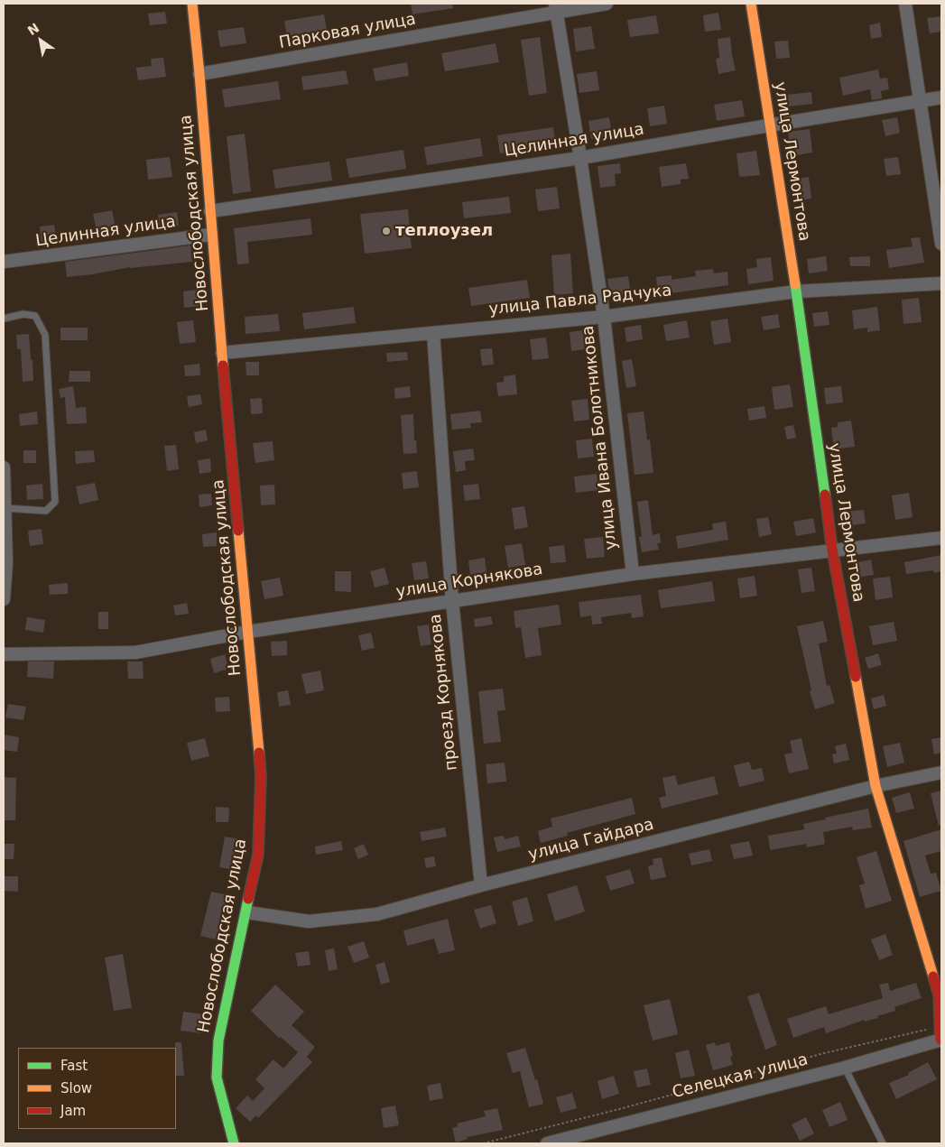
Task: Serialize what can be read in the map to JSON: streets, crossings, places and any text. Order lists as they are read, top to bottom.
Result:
{
  "streets": {
    "street": [
      "Парковая улица",
      "Целинная улица",
      "улица Лермонтова",
      "Новослободская улица",
      "улица Павла Радчука",
      "улица Ивана Болотникова",
      "улица Корнякова",
      "проезд Корнякова",
      "улица Гайдара",
      "Селецкая улица"
    ]
  },
  "crossings": [
    ["Парковая улица", "Новослободская улица"],
    ["Парковая улица", "улица Ивана Болотникова"],
    ["Целинная улица", "улица Лермонтова"],
    ["Целинная улица", "Новослободская улица"],
    ["Целинная улица", "улица Ивана Болотникова"],
    ["улица Лермонтова", "улица Павла Радчука"],
    ["улица Лермонтова", "улица Корнякова"],
    ["улица Лермонтова", "улица Гайдара"],
    ["улица Лермонтова", "Селецкая улица"],
    ["Новослободская улица", "улица Павла Радчука"],
    ["Новослободская улица", "улица Корнякова"],
    ["Новослободская улица", "улица Гайдара"],
    ["улица Павла Радчука", "улица Ивана Болотникова"],
    ["улица Павла Радчука", "проезд Корнякова"],
    ["улица Ивана Болотникова", "улица Корнякова"],
    ["улица Корнякова", "проезд Корнякова"],
    ["проезд Корнякова", "улица Гайдара"]
  ],
  "places": ["теплоузел"],
  "legend": ["Fast", "Slow", "Jam"],
  "north": "top left"
}
